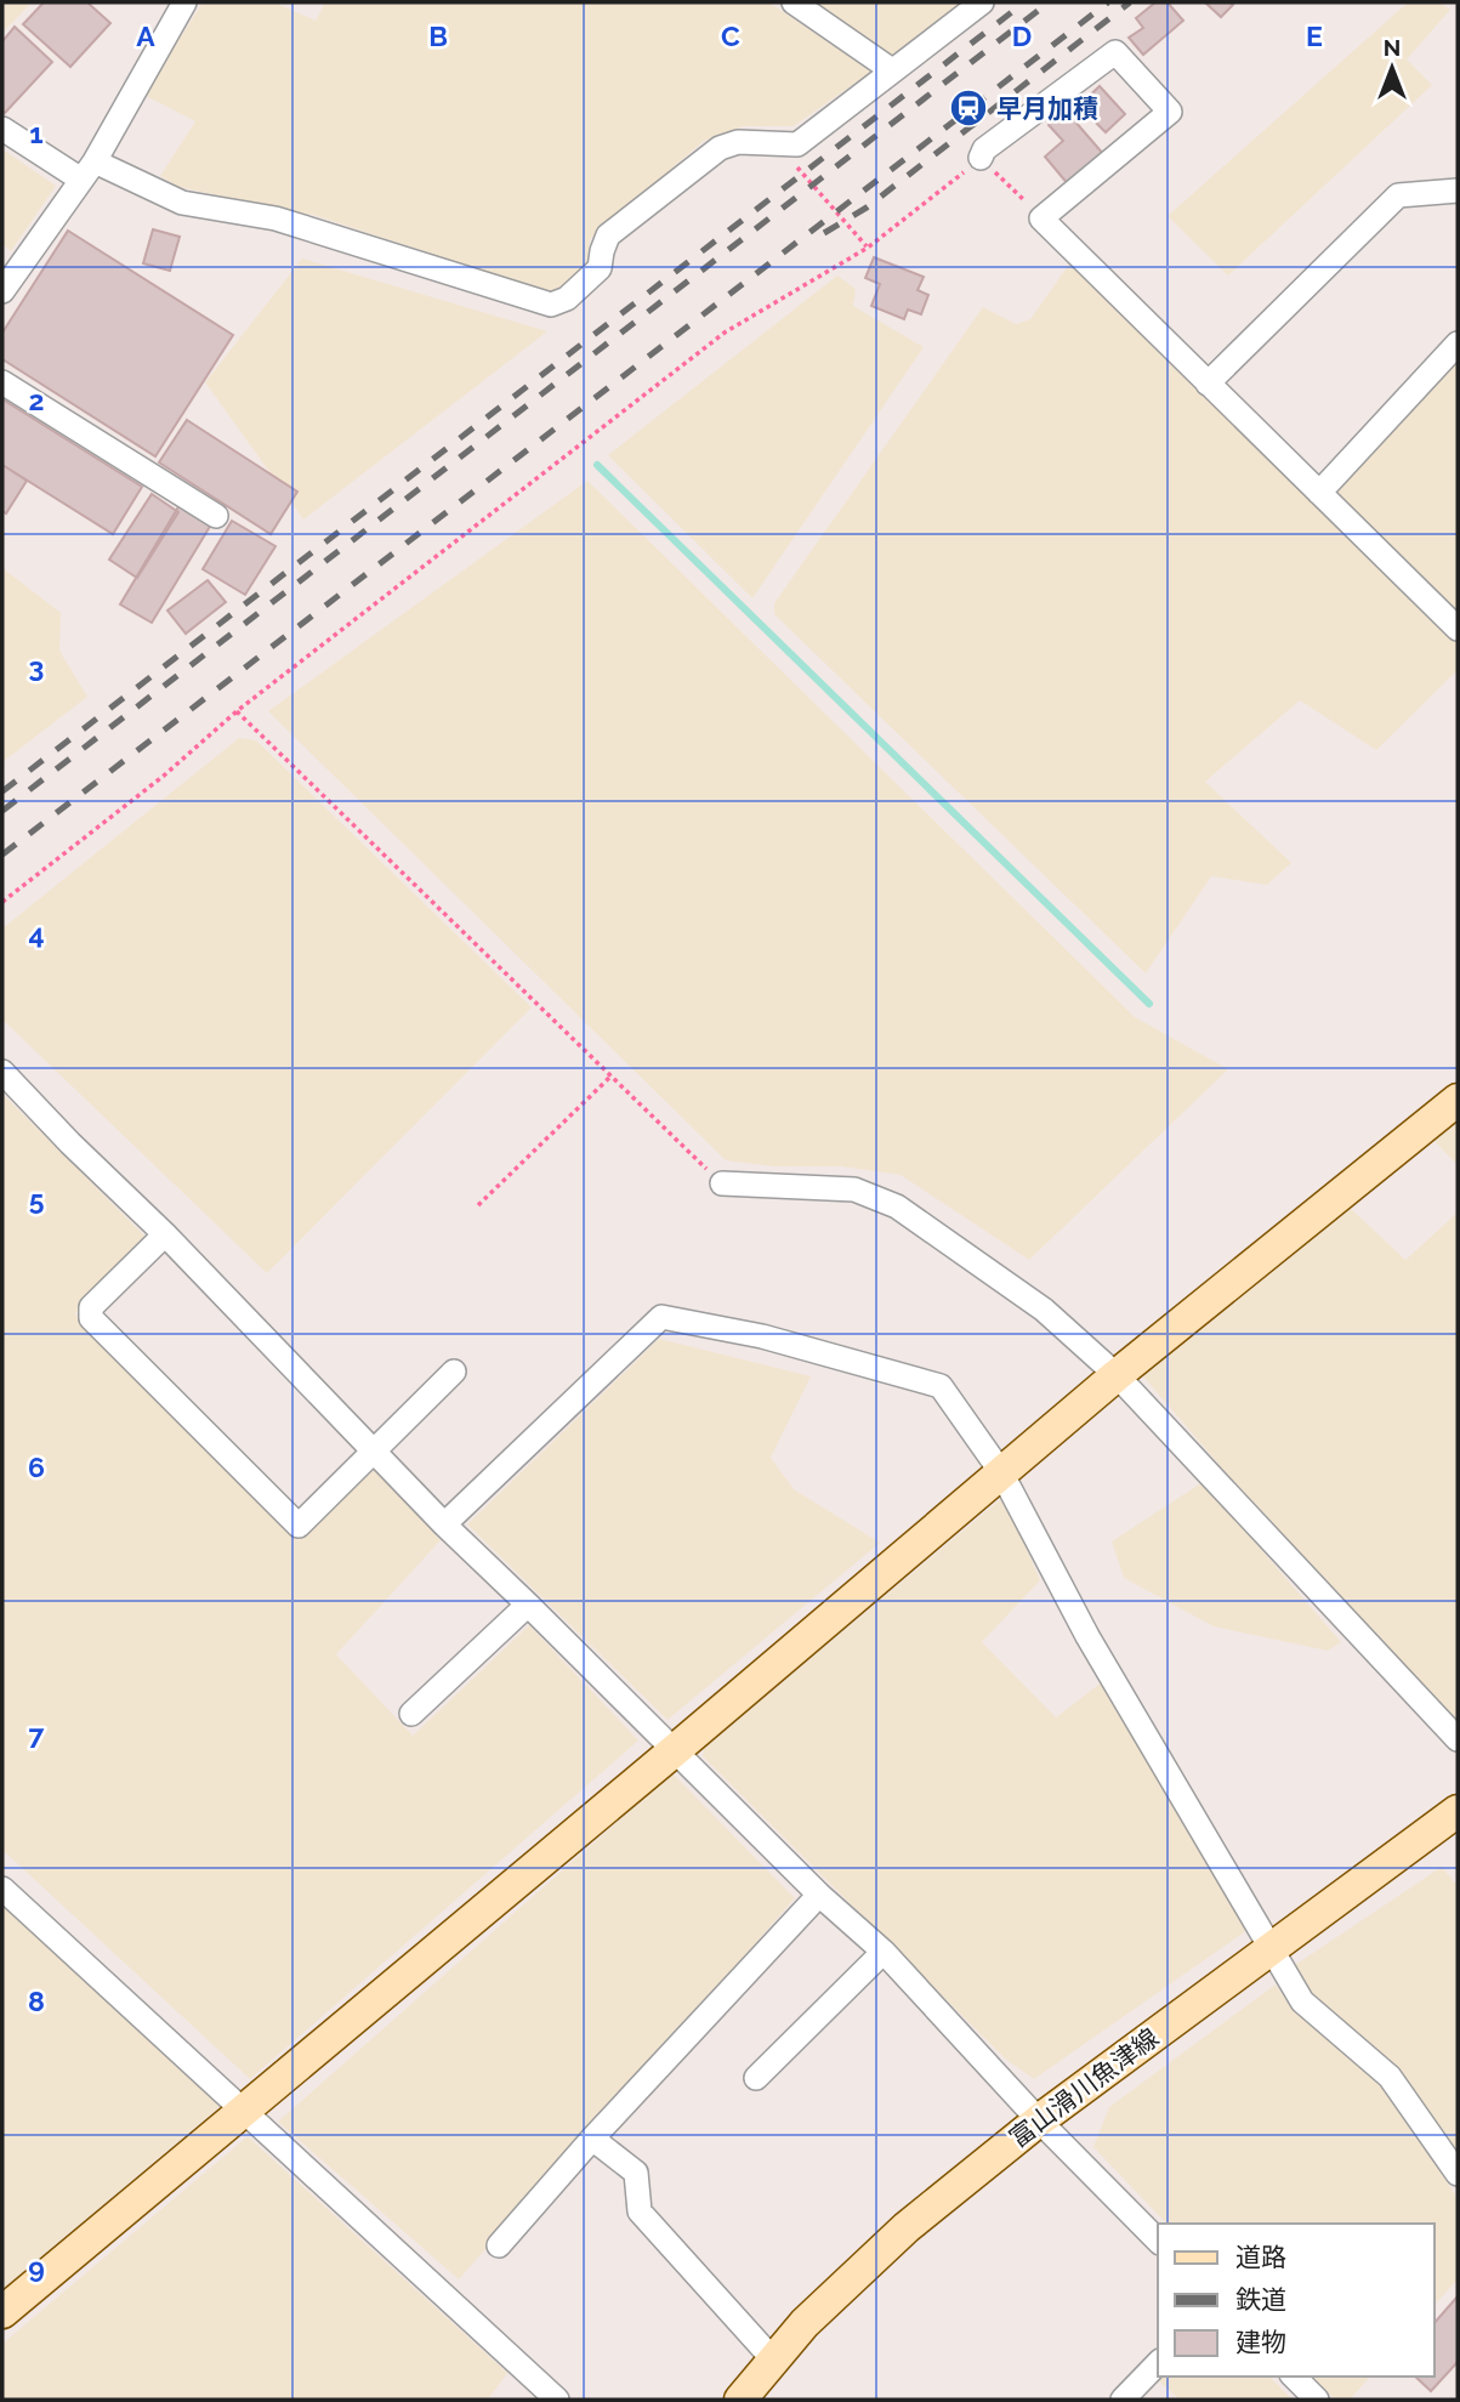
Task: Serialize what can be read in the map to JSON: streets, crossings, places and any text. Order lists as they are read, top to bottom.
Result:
{
  "streets": {
    "street": ["富山滑川魚津線"]
  },
  "places": {
    "station": ["早月加積"]
  },
  "legend": ["道路", "鉄道", "建物"],
  "north": "top",
  "grid": {
    "columns": [
      "A",
      "B",
      "C",
      "D",
      "E"
    ],
    "rows": [
      "1",
      "2",
      "3",
      "4",
      "5",
      "6",
      "7",
      "8",
      "9"
    ]
  }
}
